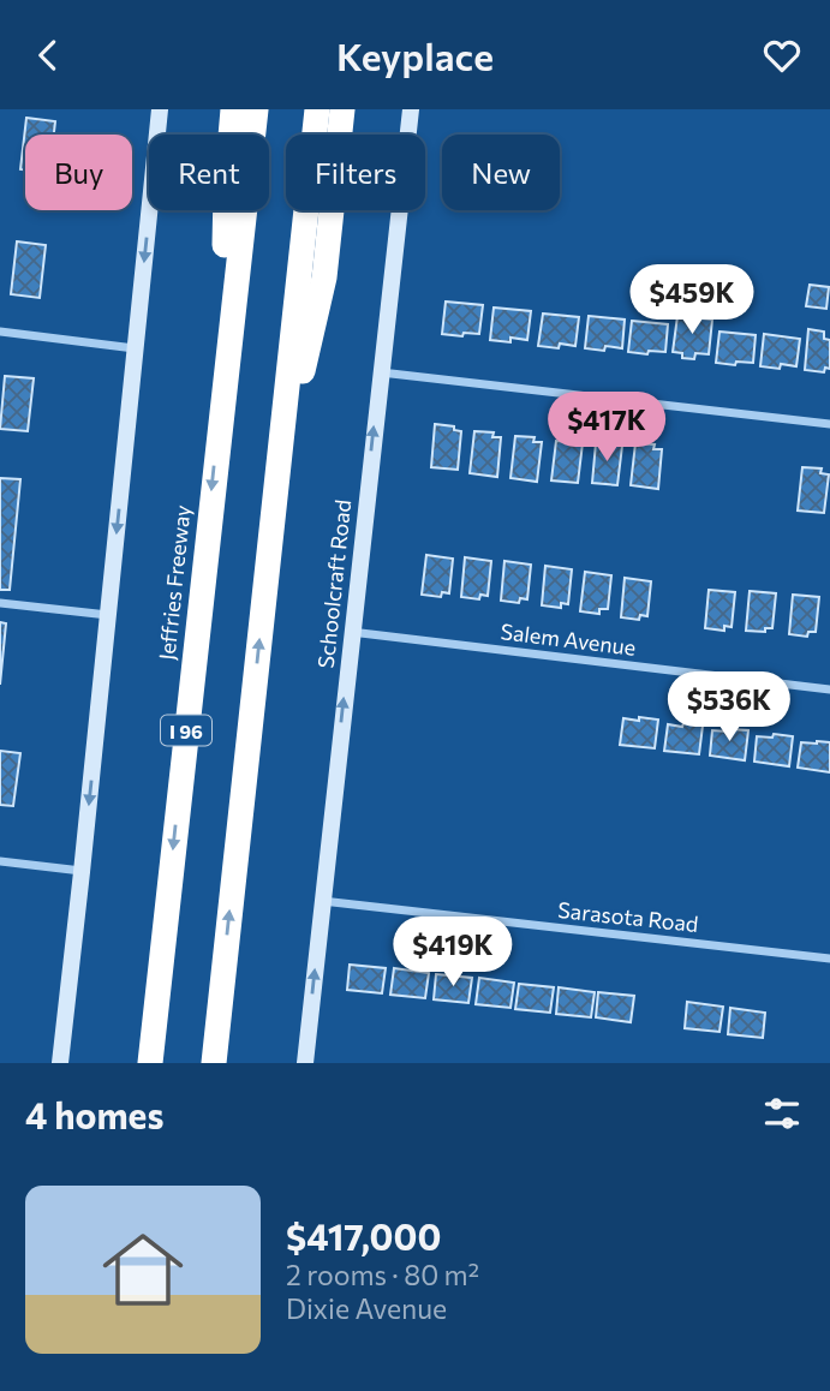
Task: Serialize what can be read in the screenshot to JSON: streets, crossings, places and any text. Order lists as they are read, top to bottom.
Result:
{
  "streets": {
    "highway": ["Jeffries Freeway", "I 96"],
    "main road": ["Schoolcraft Road"],
    "street": ["Salem Avenue", "Sarasota Road"]
  },
  "crossings": [
    ["Schoolcraft Road", "Salem Avenue"],
    ["Schoolcraft Road", "Sarasota Road"]
  ],
  "one_way": ["Schoolcraft Road"],
  "page": {
    "header": "Keyplace",
    "chip": [
      "Buy",
      "Rent",
      "Filters",
      "New"
    ],
    "price": [
      "$459K",
      "$417K",
      "$536K",
      "$419K"
    ],
    "heading": "4 homes",
    "list": [
      {
        "name": "$417,000",
        "note": "2 rooms · 80 m² · Dixie Avenue"
      }
    ]
  }
}
